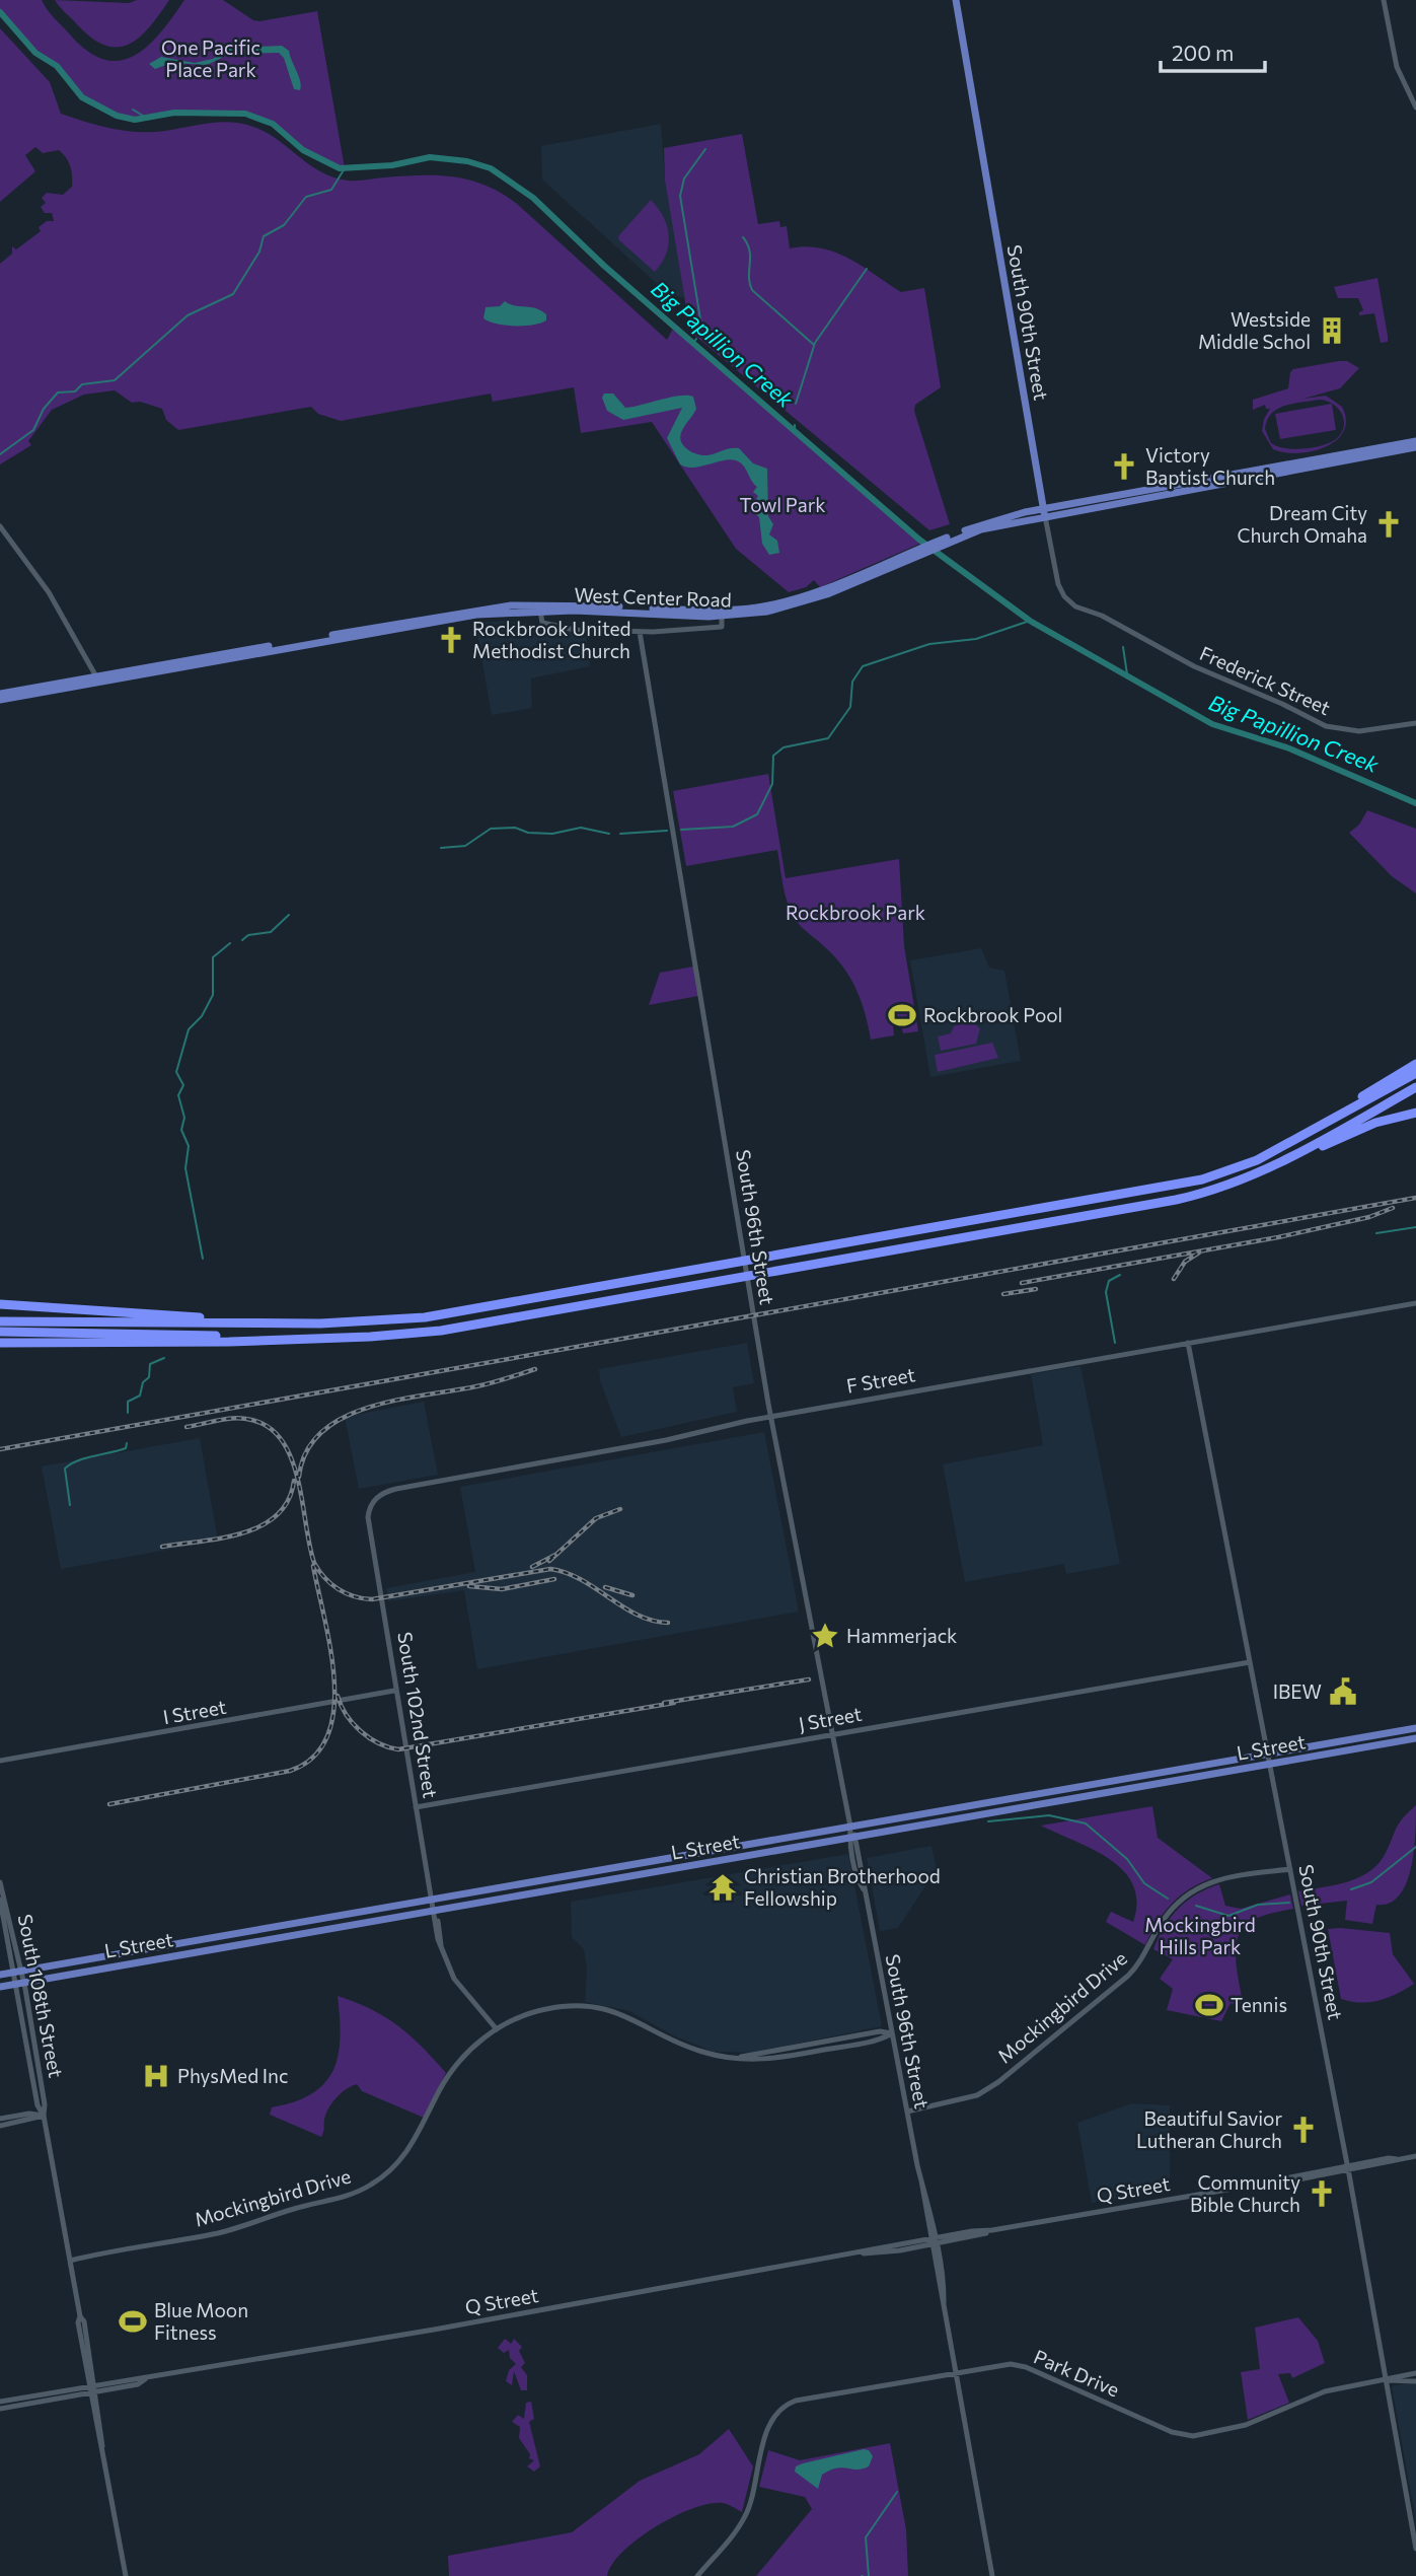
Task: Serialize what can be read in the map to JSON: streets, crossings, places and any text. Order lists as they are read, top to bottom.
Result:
{
  "streets": {
    "main road": ["South 90th Street", "West Center Road", "L Street"],
    "street": [
      "Frederick Street",
      "South 96th Street",
      "F Street",
      "I Street",
      "South 102nd Street",
      "J Street",
      "South 108th Street",
      "Mockingbird Drive",
      "Q Street",
      "Park Drive"
    ]
  },
  "crossings": [
    ["South 90th Street", "West Center Road"],
    ["South 90th Street", "Frederick Street"],
    ["South 90th Street", "F Street"],
    ["South 90th Street", "J Street"],
    ["South 90th Street", "L Street"],
    ["South 90th Street", "Mockingbird Drive"],
    ["South 90th Street", "Q Street"],
    ["South 90th Street", "Park Drive"],
    ["South 96th Street", "F Street"],
    ["South 96th Street", "J Street"],
    ["South 96th Street", "L Street"],
    ["South 96th Street", "Mockingbird Drive"],
    ["South 96th Street", "Q Street"],
    ["South 96th Street", "Park Drive"],
    ["F Street", "South 102nd Street"],
    ["I Street", "South 102nd Street"],
    ["South 102nd Street", "J Street"],
    ["South 102nd Street", "L Street"],
    ["South 102nd Street", "Mockingbird Drive"],
    ["L Street", "South 108th Street"],
    ["South 108th Street", "Mockingbird Drive"],
    ["South 108th Street", "Q Street"]
  ],
  "water": ["Big Papillion Creek"],
  "parks": [
    "One Pacific Place Park",
    "Towl Park",
    "Rockbrook Park",
    "Mockingbird Hills Park"
  ],
  "places": {
    "building": ["Westside Middle Schol"],
    "church": [
      "Victory Baptist Church",
      "Dream City Church Omaha",
      "Rockbrook United Methodist Church",
      "Beautiful Savior Lutheran Church",
      "Community Bible Church"
    ],
    "sports": ["Rockbrook Pool", "Tennis", "Blue Moon Fitness"],
    "place": ["Hammerjack"],
    "public building": ["IBEW"],
    "temple": ["Christian Brotherhood Fellowship"],
    "hospital": ["PhysMed Inc"]
  },
  "scale_bar": "200 m"
}
